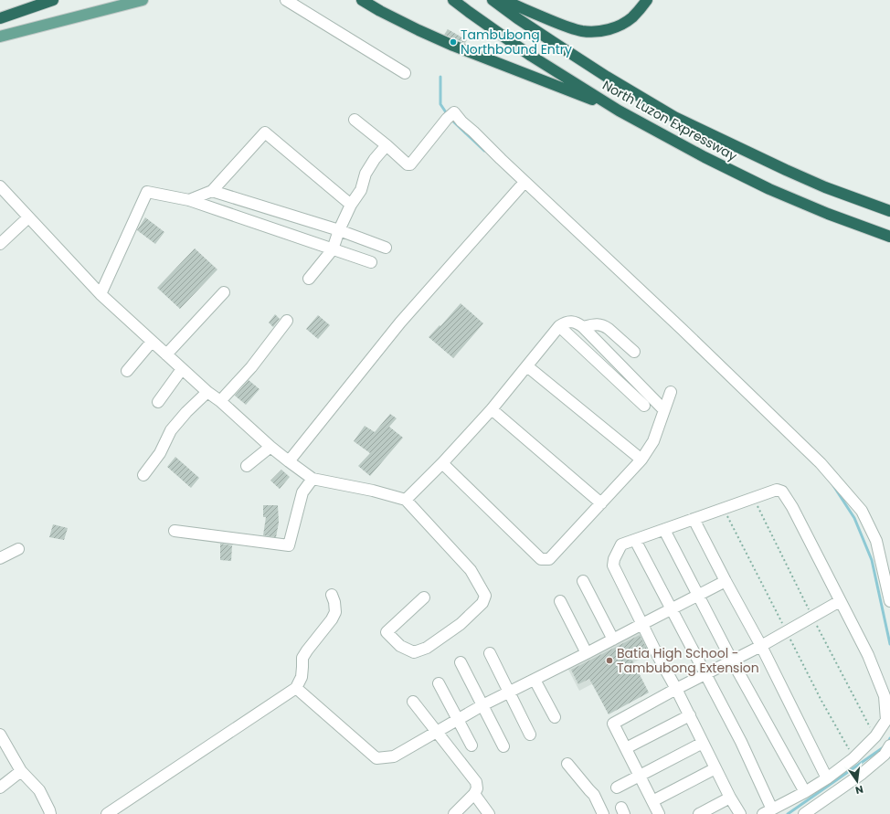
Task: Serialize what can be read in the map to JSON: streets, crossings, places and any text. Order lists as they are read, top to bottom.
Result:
{
  "streets": {
    "highway": ["North Luzon Expressway"]
  },
  "places": ["Tambubong Northbound Entry", "Batia High School - Tambubong Extension"],
  "north": "bottom"
}
